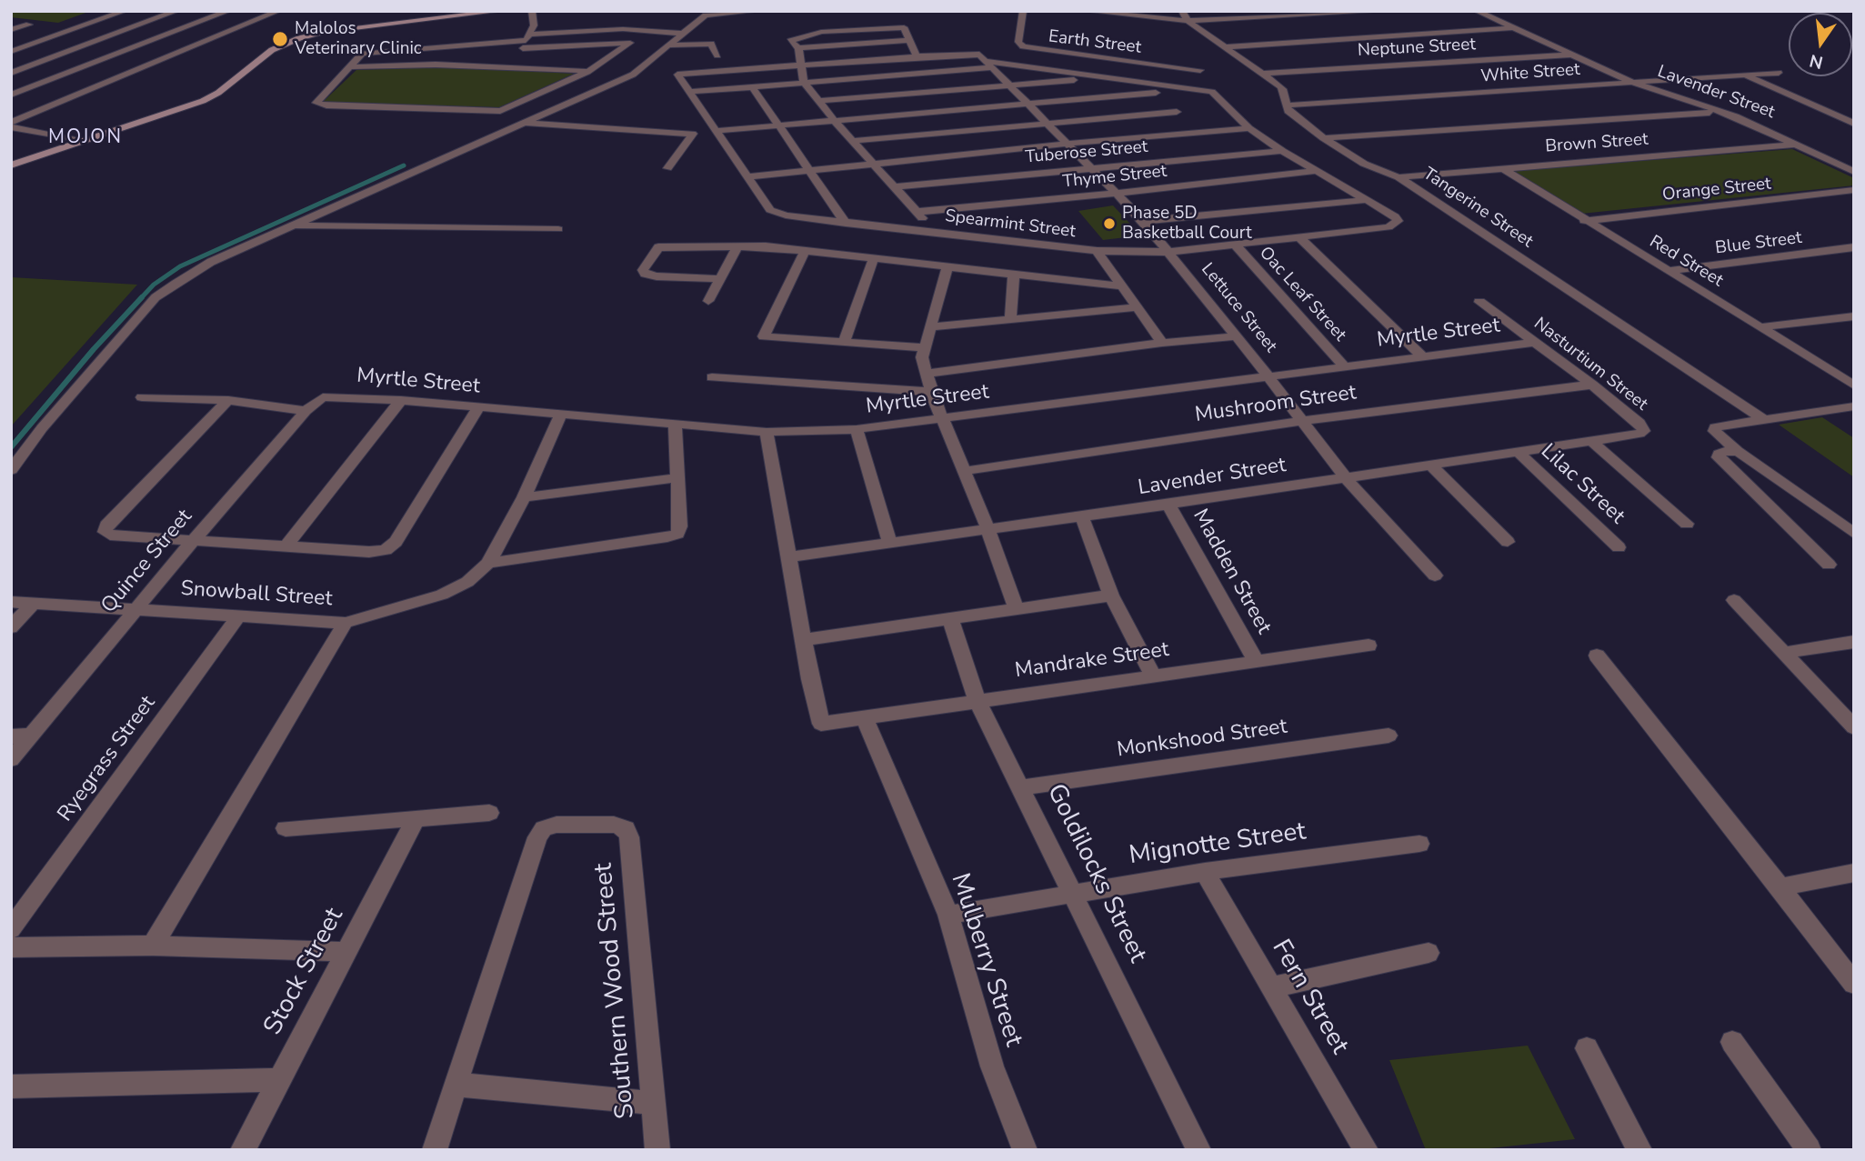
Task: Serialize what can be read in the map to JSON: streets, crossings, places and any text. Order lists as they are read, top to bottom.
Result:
{
  "streets": {
    "street": [
      "Earth Street",
      "Neptune Street",
      "White Street",
      "Lavender Street",
      "Brown Street",
      "Tuberose Street",
      "Thyme Street",
      "Orange Street",
      "Tangerine Street",
      "Spearmint Street",
      "Blue Street",
      "Red Street",
      "Oac Leaf Street",
      "Lettuce Street",
      "Myrtle Street",
      "Nasturtium Street",
      "Mushroom Street",
      "Lilac Street",
      "Quince Street",
      "Madden Street",
      "Snowball Street",
      "Mandrake Street",
      "Monkshood Street",
      "Ryegrass Street",
      "Mignotte Street",
      "Goldilocks Street",
      "Mulberry Street",
      "Stock Street",
      "Southern Wood Street",
      "Fern Street"
    ]
  },
  "crossings": [
    ["Neptune Street", "Tangerine Street"],
    ["White Street", "Lavender Street"],
    ["White Street", "Tangerine Street"],
    ["Lavender Street", "Brown Street"],
    ["Lavender Street", "Lettuce Street"],
    ["Lavender Street", "Nasturtium Street"],
    ["Lavender Street", "Lilac Street"],
    ["Lavender Street", "Madden Street"],
    ["Brown Street", "Tangerine Street"],
    ["Brown Street", "Red Street"],
    ["Tuberose Street", "Lettuce Street"],
    ["Thyme Street", "Lettuce Street"],
    ["Orange Street", "Red Street"],
    ["Spearmint Street", "Oac Leaf Street"],
    ["Spearmint Street", "Lettuce Street"],
    ["Blue Street", "Red Street"],
    ["Oac Leaf Street", "Myrtle Street"],
    ["Lettuce Street", "Myrtle Street"],
    ["Lettuce Street", "Mushroom Street"],
    ["Myrtle Street", "Nasturtium Street"],
    ["Myrtle Street", "Quince Street"],
    ["Nasturtium Street", "Mushroom Street"],
    ["Quince Street", "Snowball Street"],
    ["Madden Street", "Mandrake Street"],
    ["Snowball Street", "Ryegrass Street"],
    ["Mandrake Street", "Goldilocks Street"],
    ["Mandrake Street", "Mulberry Street"],
    ["Monkshood Street", "Goldilocks Street"],
    ["Mignotte Street", "Goldilocks Street"],
    ["Mignotte Street", "Mulberry Street"],
    ["Mignotte Street", "Fern Street"]
  ],
  "districts": ["MOJON"],
  "places": ["Malolos Veterinary Clinic", "Phase 5D Basketball Court"],
  "north": "bottom"
}
